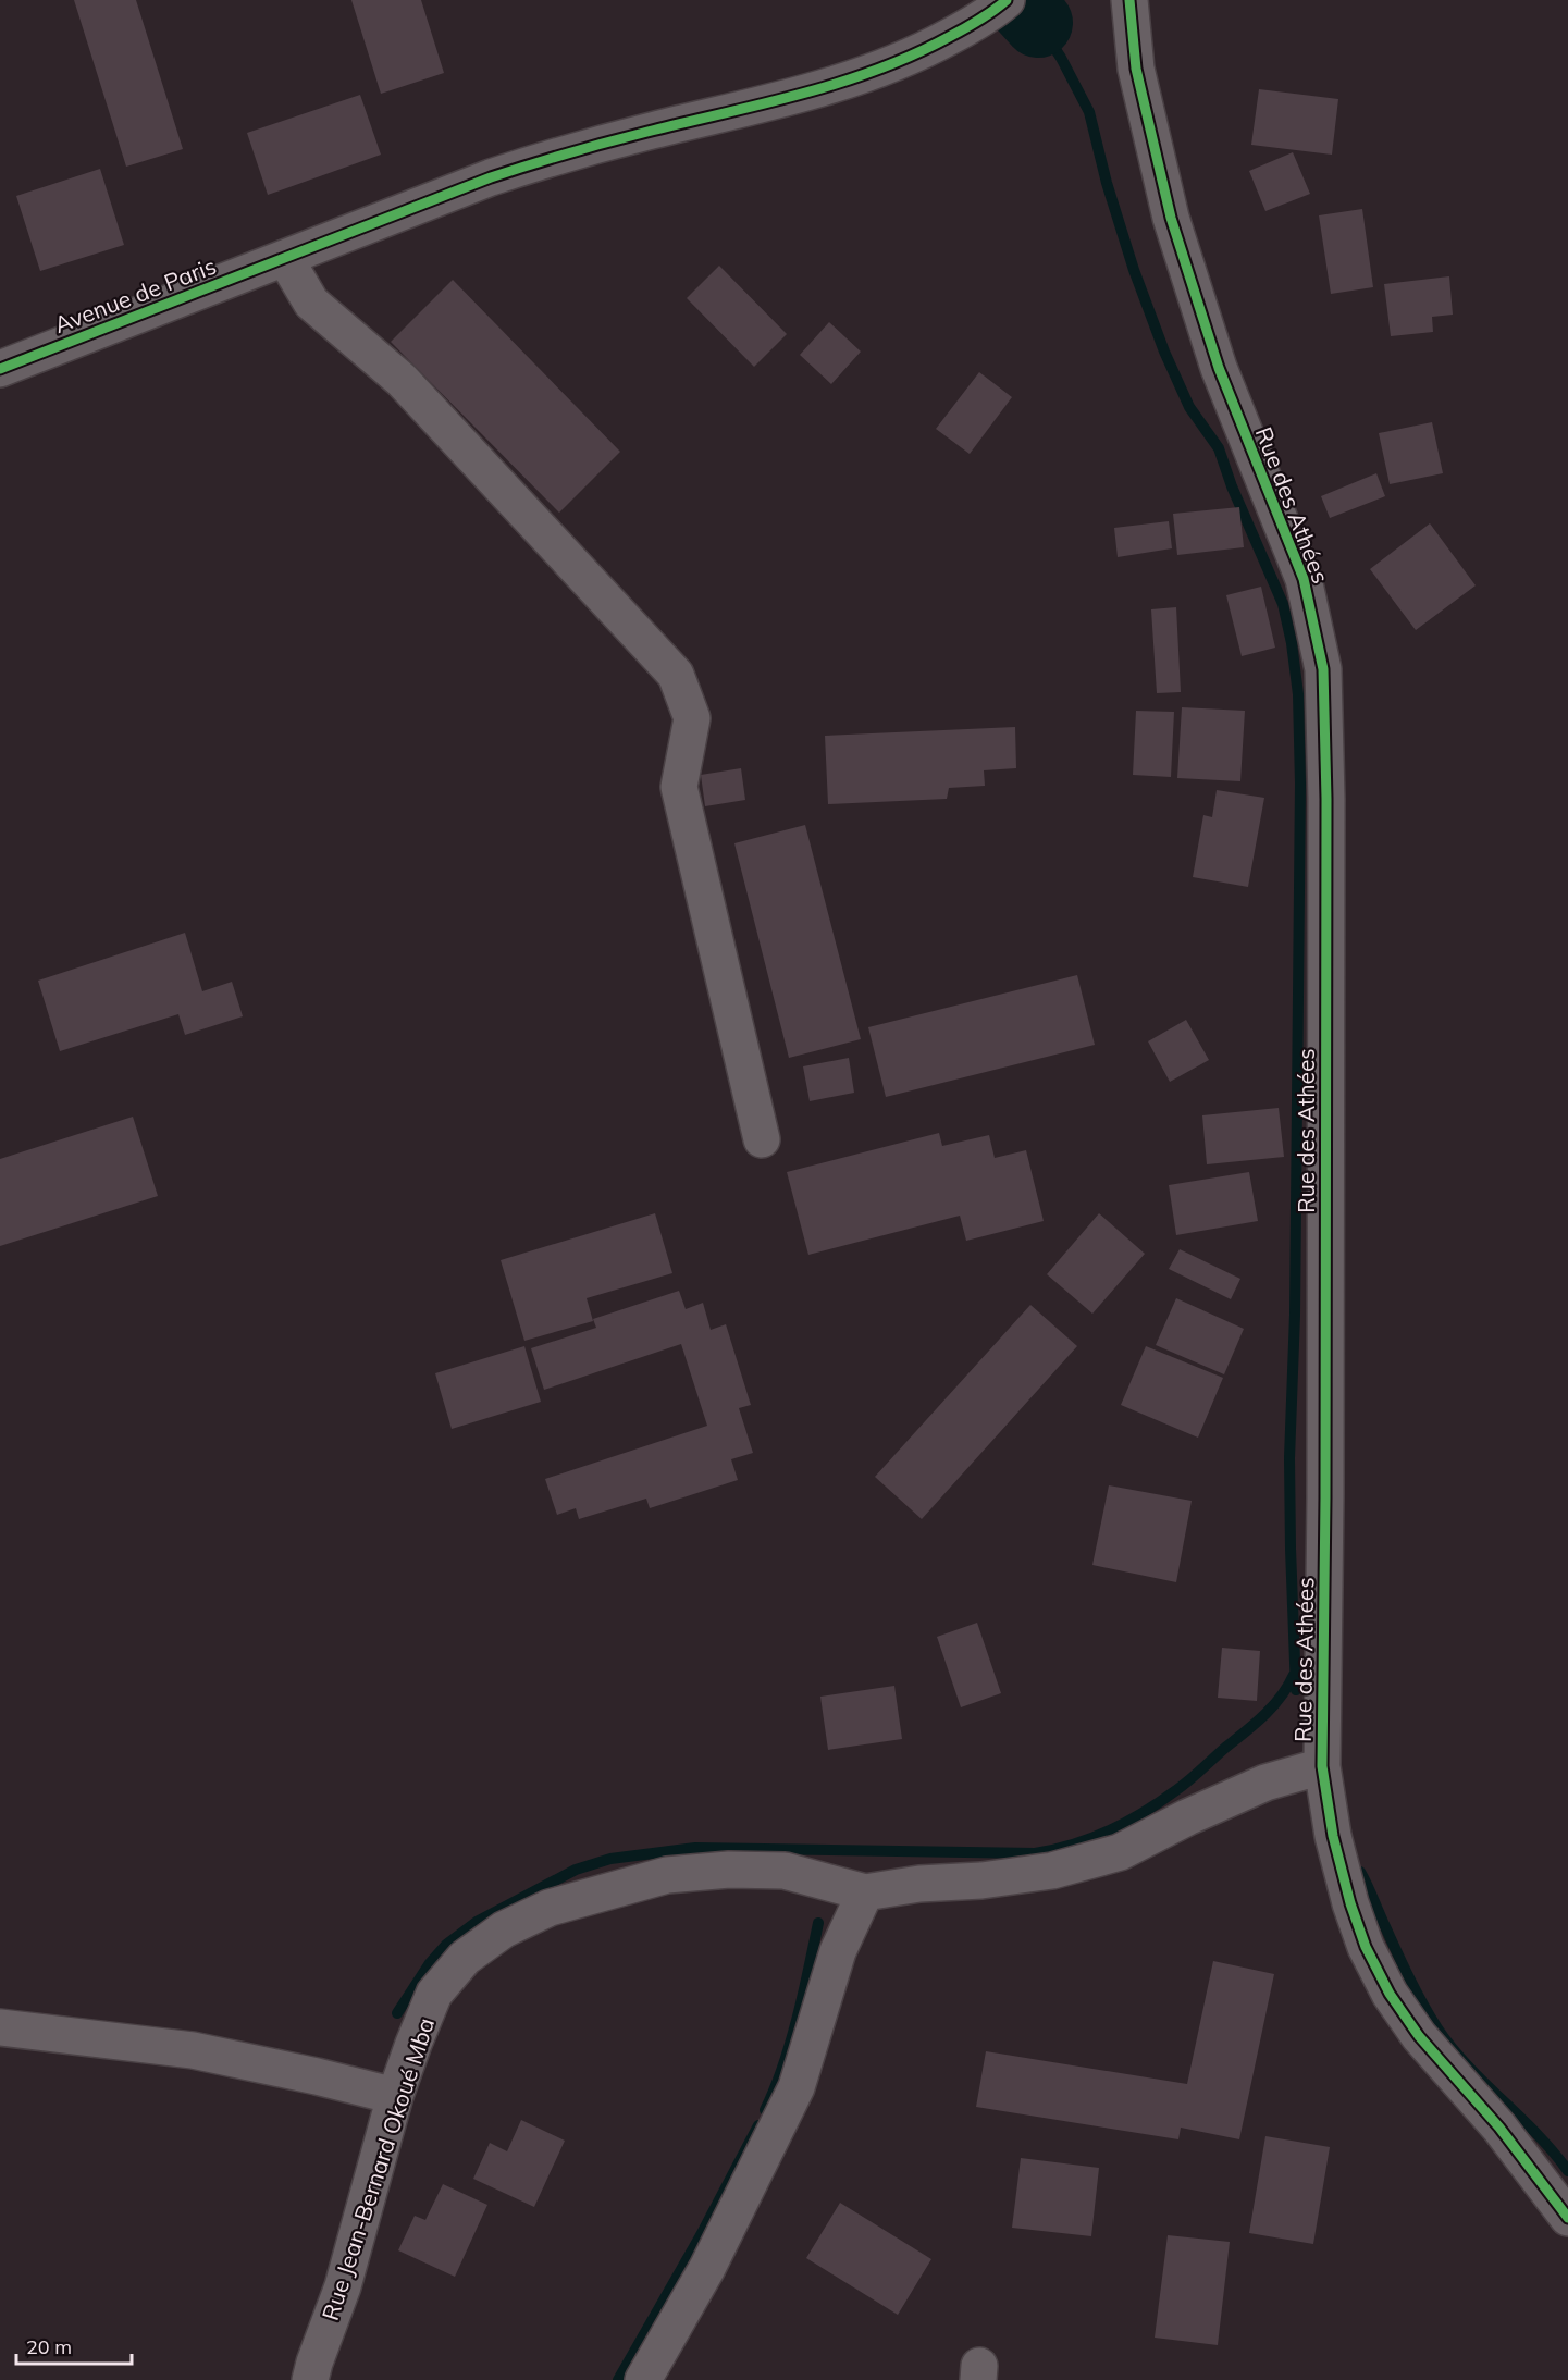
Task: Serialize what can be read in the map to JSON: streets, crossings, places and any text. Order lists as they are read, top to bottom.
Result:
{
  "streets": {
    "street": ["Avenue de Paris", "Rue des Athées", "Rue Jean-Bernard Okoué Mba"]
  },
  "scale_bar": "20 m"
}
